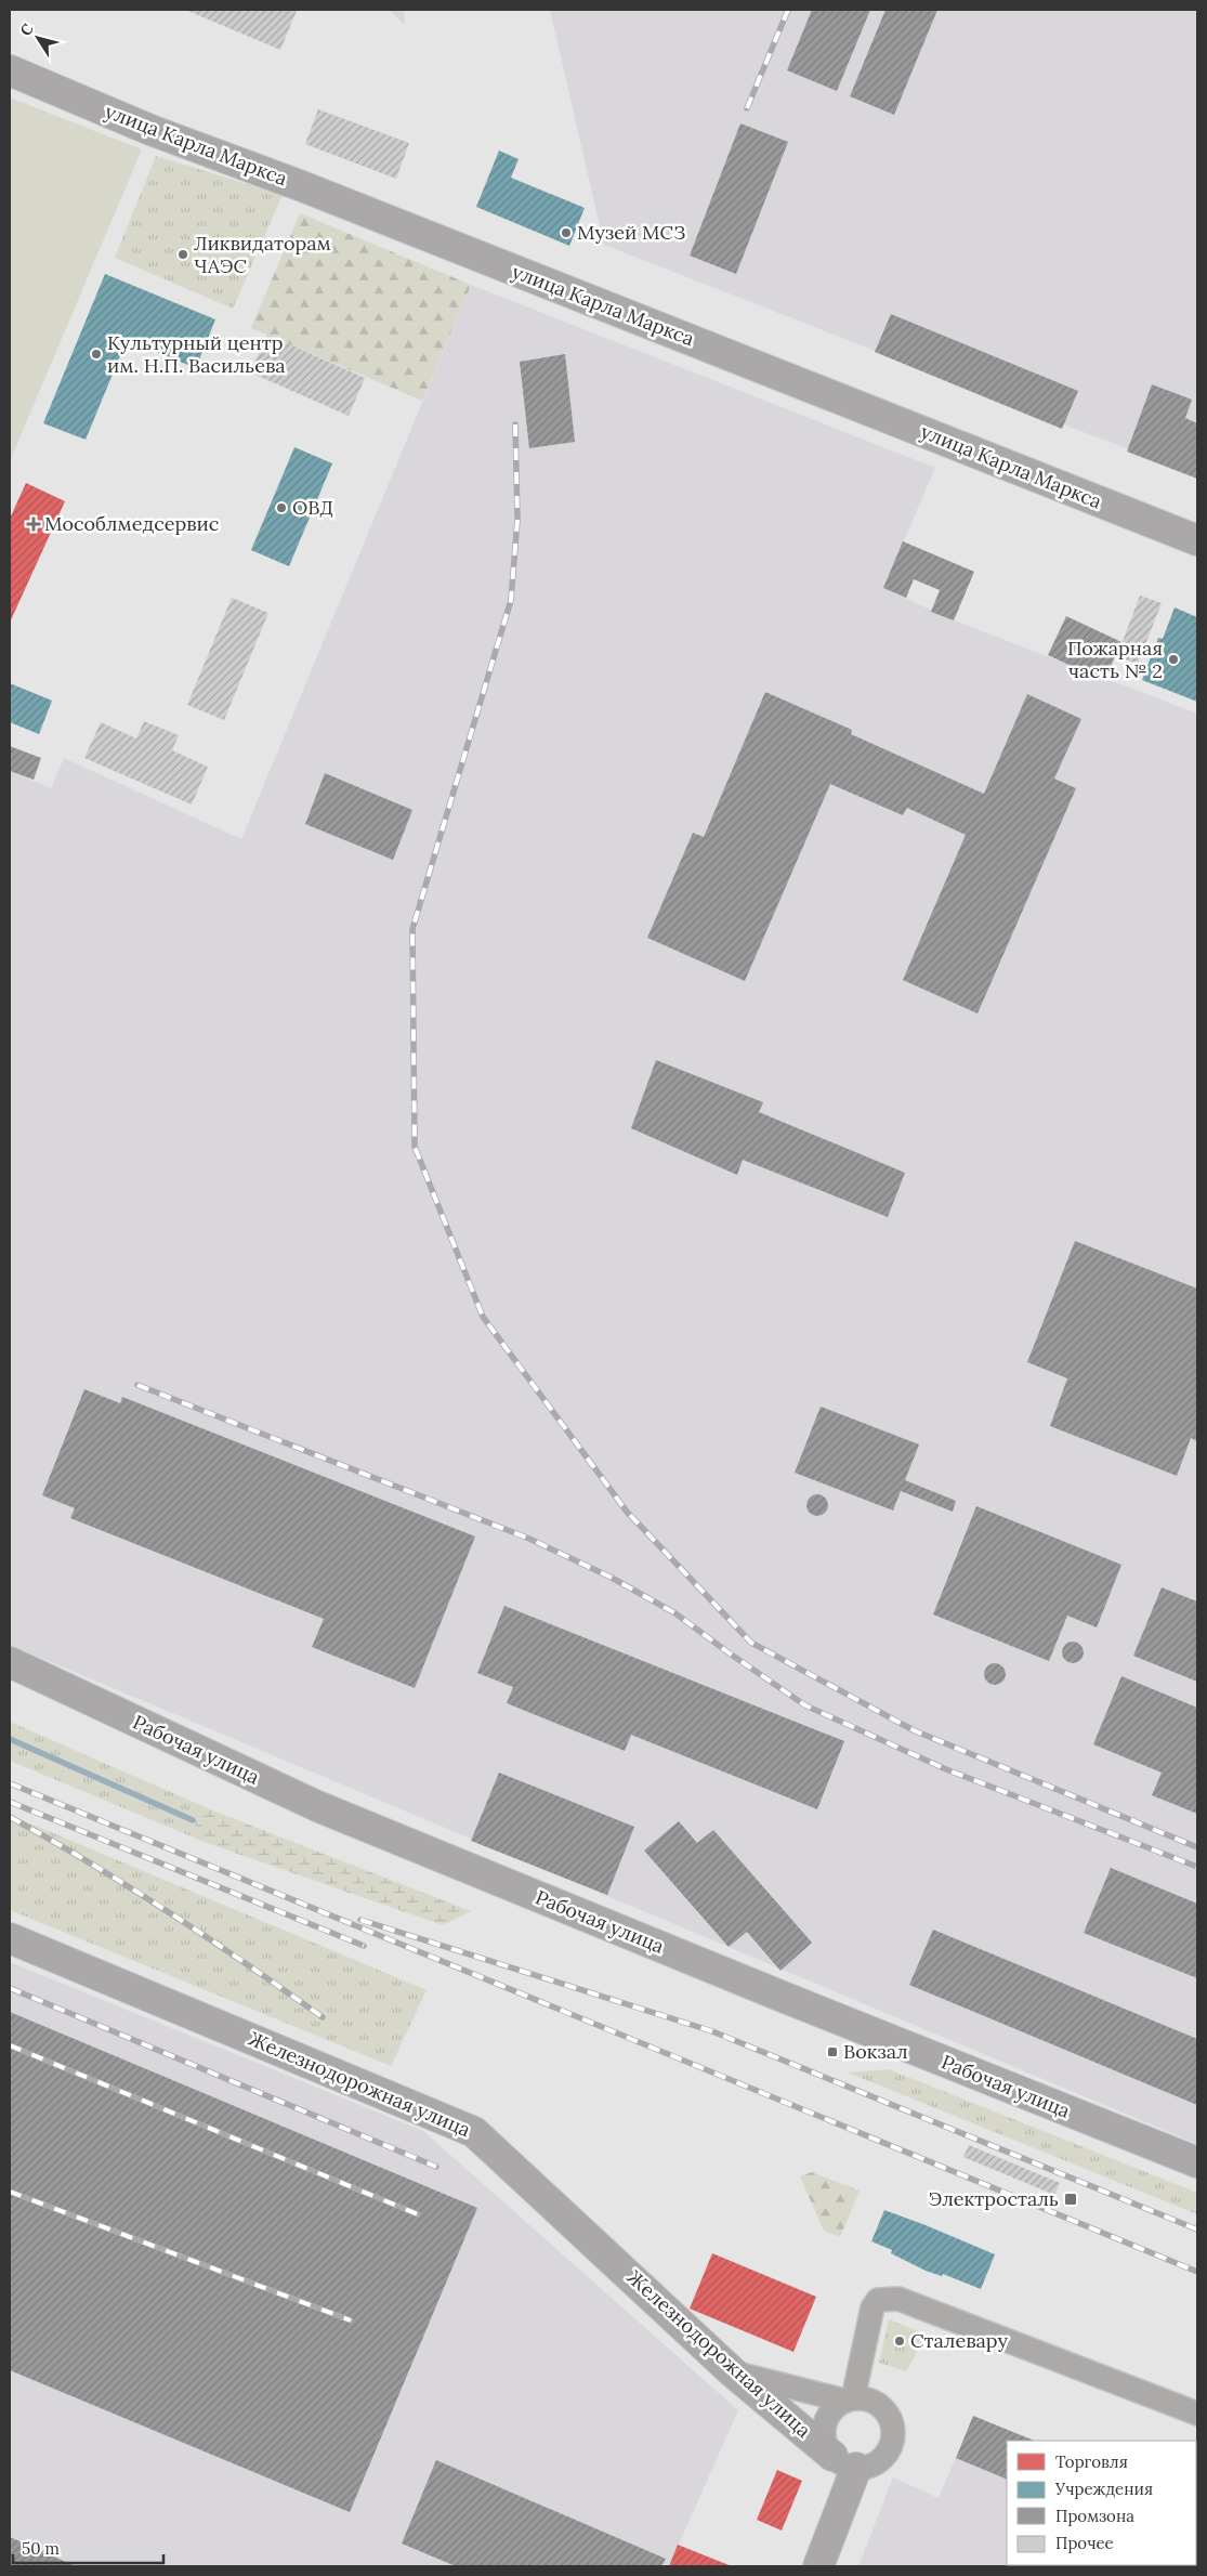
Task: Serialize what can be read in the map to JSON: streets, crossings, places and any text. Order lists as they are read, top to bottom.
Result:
{
  "streets": {
    "street": ["улица Карла Маркса", "Рабочая улица", "Железнодорожная улица"]
  },
  "places": {
    "other": [
      "Музей МСЗ",
      "Ликвидаторам ЧАЭС",
      "Культурный центр им. Н.П. Васильева",
      "ОВД",
      "Пожарная часть № 2",
      "Сталевару"
    ],
    "health": ["Мособлмедсервис"],
    "transit": ["Вокзал", "Электросталь"]
  },
  "legend": [
    "Торговля",
    "Учреждения",
    "Промзона",
    "Прочее"
  ],
  "scale_bar": "50 m",
  "north": "top left"
}
